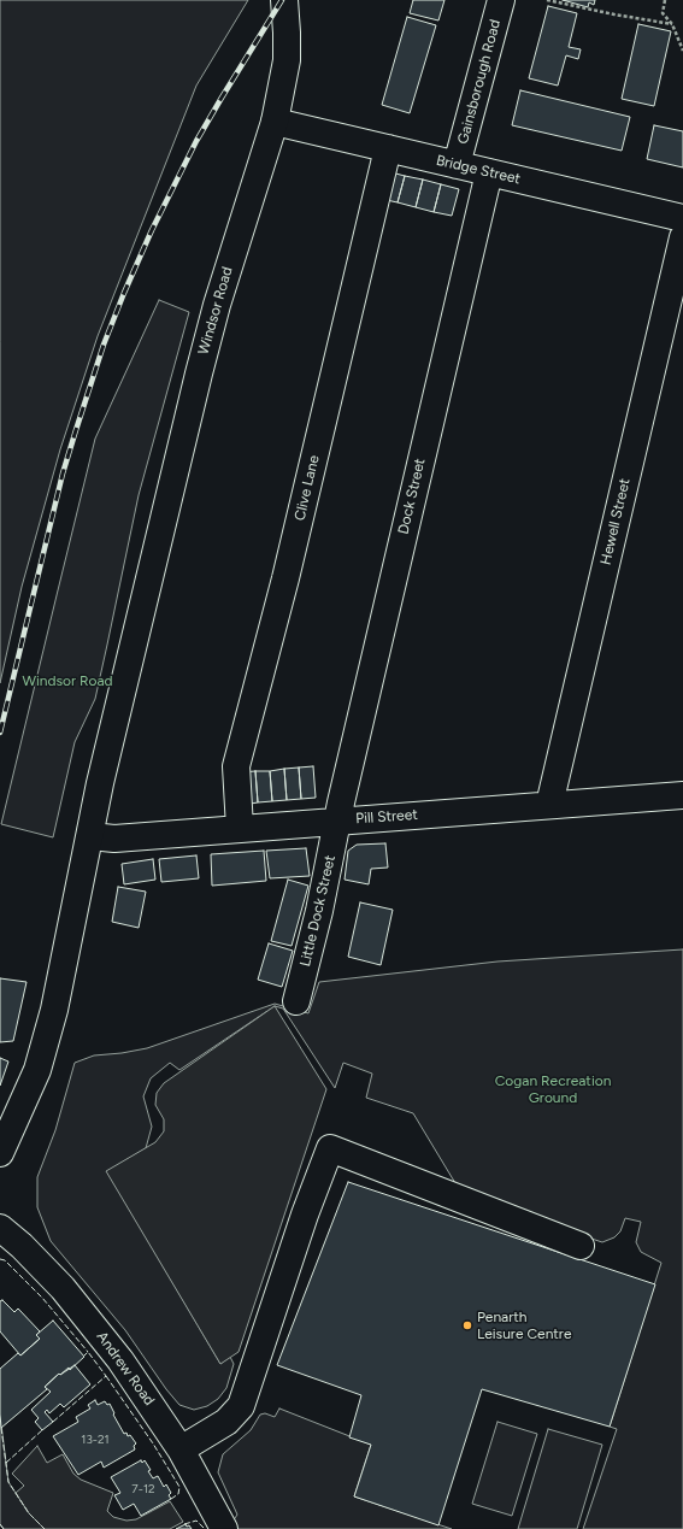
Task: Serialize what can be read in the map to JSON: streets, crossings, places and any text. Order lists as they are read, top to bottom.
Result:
{
  "streets": {
    "street": [
      "Gainsborough Road",
      "Bridge Street",
      "Windsor Road",
      "Clive Lane",
      "Dock Street",
      "Hewell Street",
      "Pill Street",
      "Little Dock Street",
      "Andrew Road"
    ]
  },
  "crossings": [
    ["Gainsborough Road", "Bridge Street"],
    ["Bridge Street", "Windsor Road"],
    ["Bridge Street", "Clive Lane"],
    ["Bridge Street", "Dock Street"],
    ["Windsor Road", "Pill Street"],
    ["Clive Lane", "Pill Street"],
    ["Dock Street", "Pill Street"],
    ["Dock Street", "Little Dock Street"],
    ["Hewell Street", "Pill Street"],
    ["Pill Street", "Little Dock Street"]
  ],
  "parks": ["Windsor Road", "Cogan Recreation Ground"],
  "places": ["Penarth Leisure Centre"],
  "house_numbers": ["13-21", "7-12"]
}
